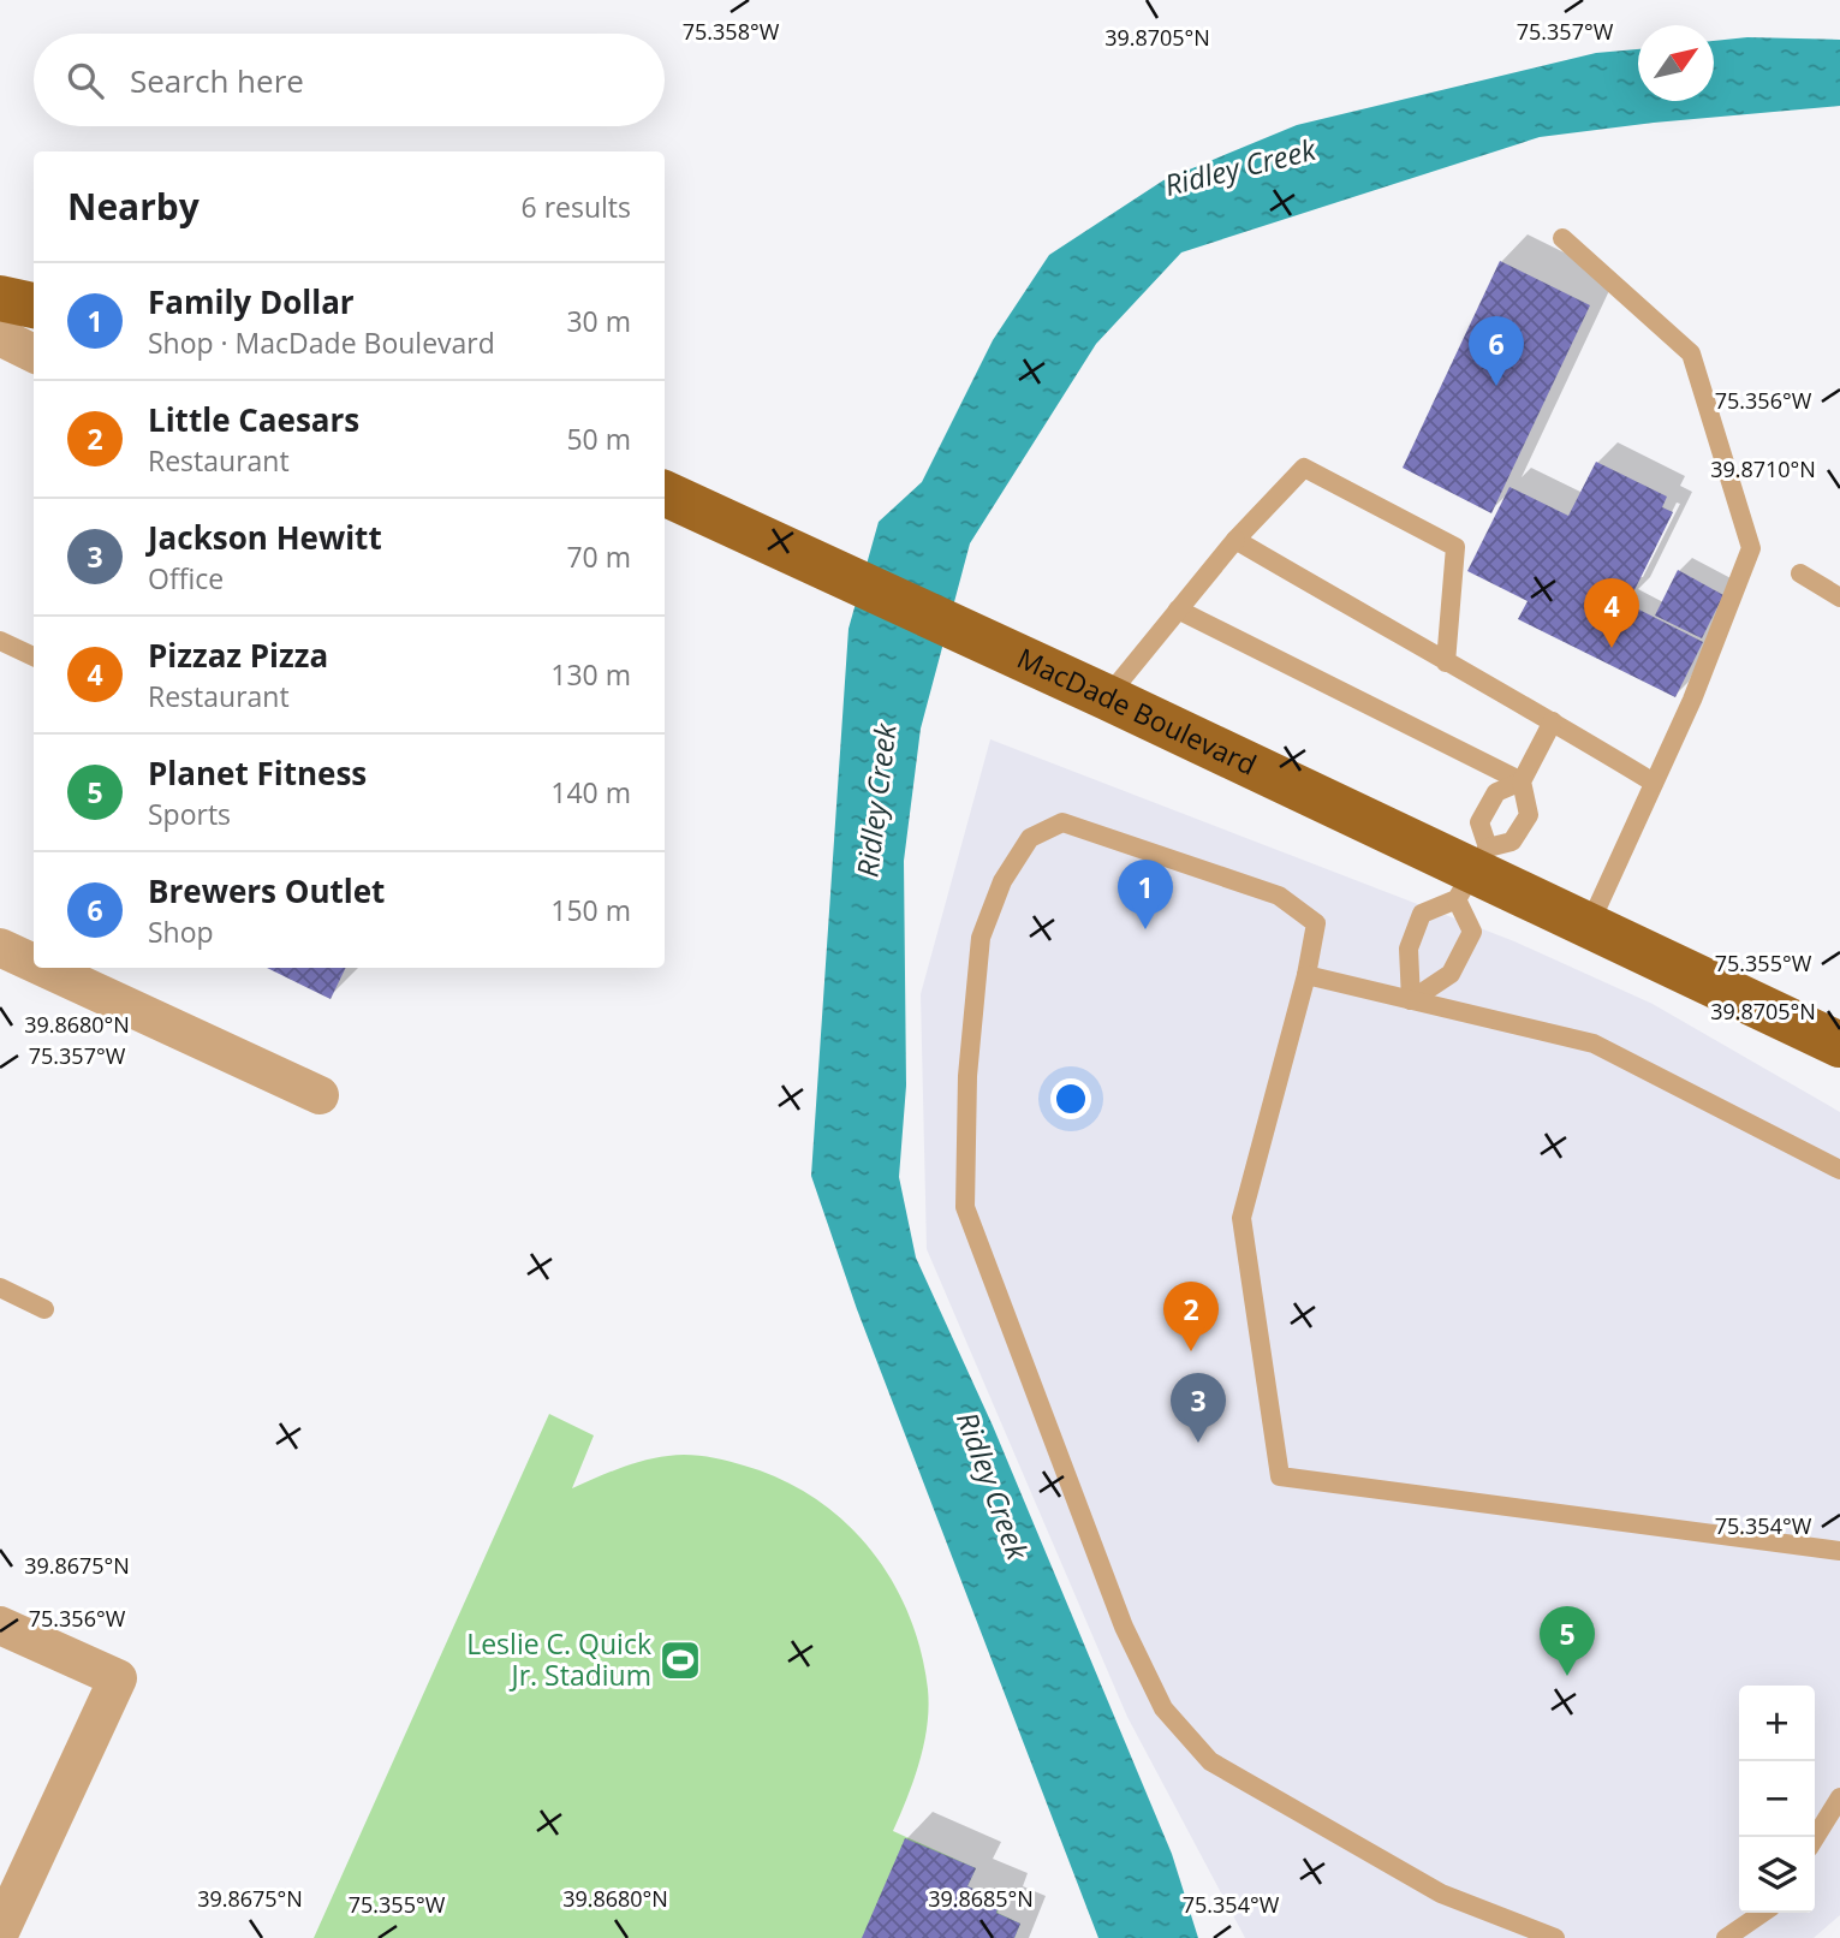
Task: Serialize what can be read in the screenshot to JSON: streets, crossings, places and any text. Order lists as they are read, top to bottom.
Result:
{
  "streets": {
    "main road": ["MacDade Boulevard"]
  },
  "water": ["Ridley Creek"],
  "places": {
    "sports": ["Leslie C. Quick Jr. Stadium"]
  },
  "north": "top right",
  "page": {
    "search": "Search here",
    "heading": ["Nearby", "6 results"],
    "list": [
      {
        "mark": "1",
        "name": "Family Dollar",
        "note": "Shop · MacDade Boulevard",
        "value": "30 m"
      },
      {
        "mark": "2",
        "name": "Little Caesars",
        "note": "Restaurant",
        "value": "50 m"
      },
      {
        "mark": "3",
        "name": "Jackson Hewitt",
        "note": "Office",
        "value": "70 m"
      },
      {
        "mark": "4",
        "name": "Pizzaz Pizza",
        "note": "Restaurant",
        "value": "130 m"
      },
      {
        "mark": "5",
        "name": "Planet Fitness",
        "note": "Sports",
        "value": "140 m"
      },
      {
        "mark": "6",
        "name": "Brewers Outlet",
        "note": "Shop",
        "value": "150 m"
      }
    ],
    "pins": [
      "6",
      "4",
      "1",
      "2",
      "3",
      "5"
    ],
    "map_buttons": ["+", "−"]
  },
  "coordinates": [
    "75.357°W",
    "75.358°W",
    "39.8705°N",
    "75.356°W",
    "39.8710°N",
    "75.355°W",
    "39.8680°N",
    "75.354°W",
    "39.8675°N",
    "39.8685°N"
  ]
}
